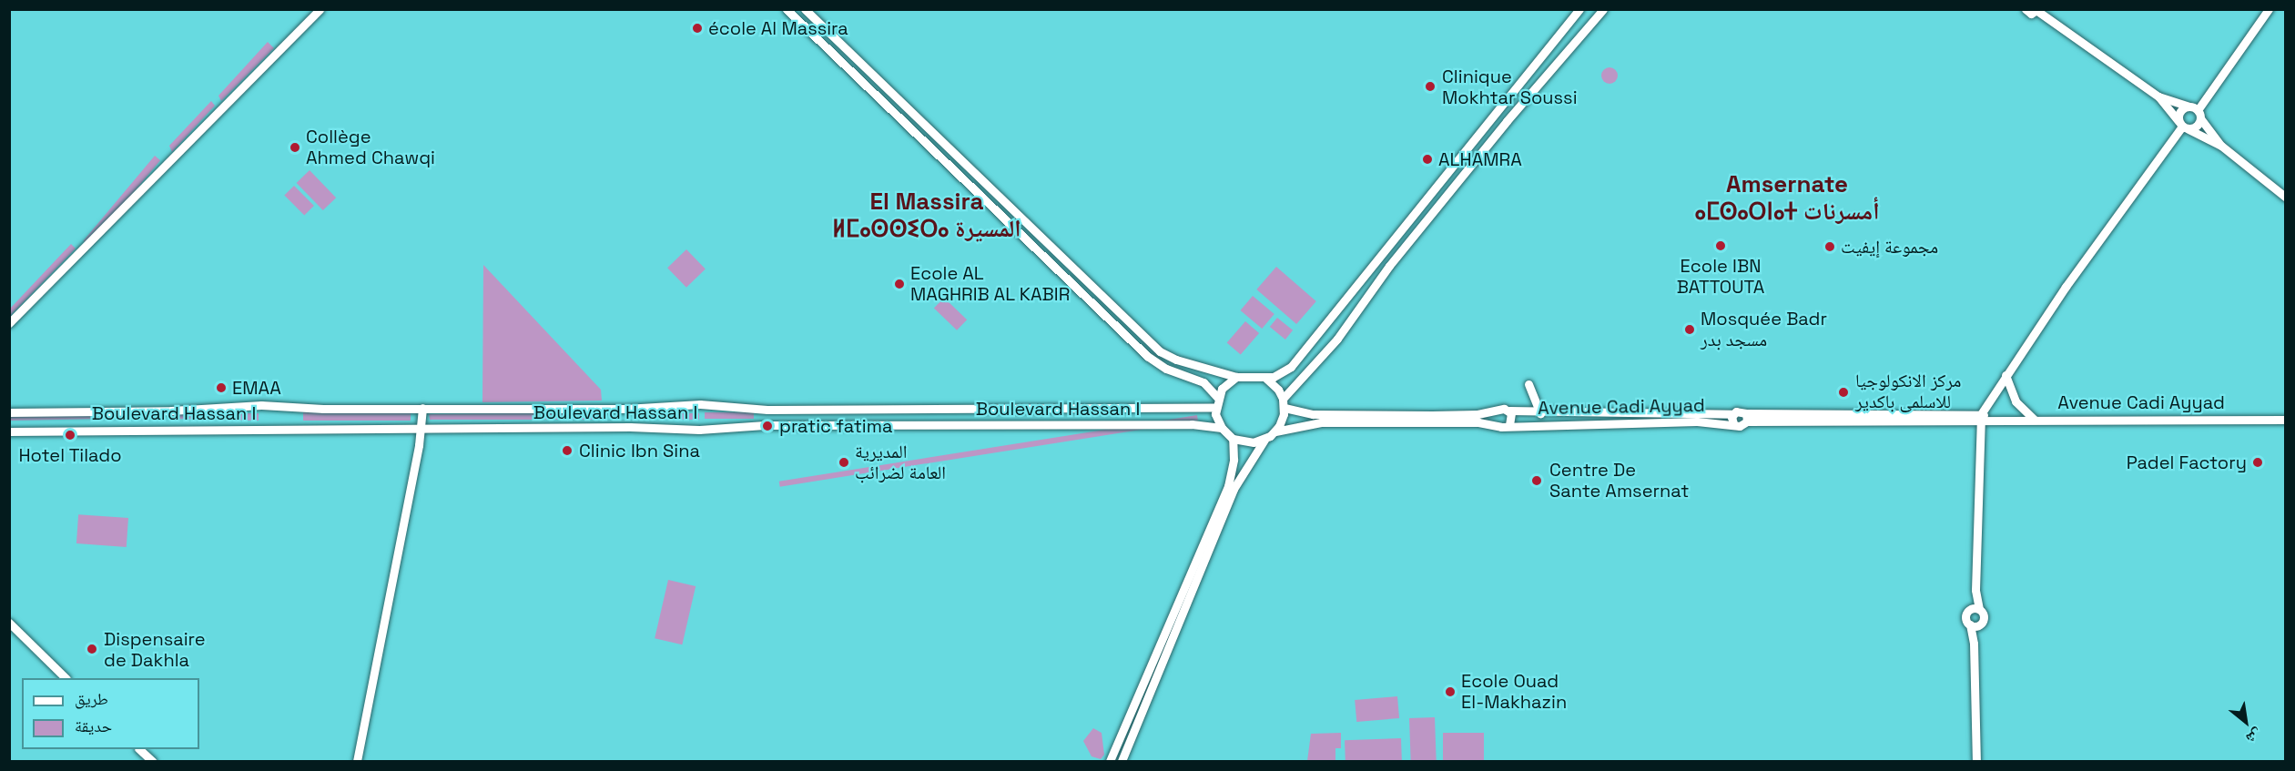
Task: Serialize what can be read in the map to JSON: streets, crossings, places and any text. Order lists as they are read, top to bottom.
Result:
{
  "streets": {
    "main road": ["Avenue Cadi Ayyad", "Boulevard Hassan I"]
  },
  "districts": ["Amsernate ⴰⵎⵙⴰⵔⵏⴰⵜ أمسرنات", "El Massira ⵍⵎⴰⵙⵙⵉⵔⴰ المسيرة"],
  "places": [
    "école Al Massira",
    "Clinique Mokhtar Soussi",
    "Collège Ahmed Chawqi",
    "ALHAMRA",
    "Ecole IBN BATTOUTA",
    "مجموعة إيفيت",
    "Ecole AL MAGHRIB AL KABIR",
    "Mosquée Badr مسجد بدر",
    "EMAA",
    "مركز الانكولوجيا للاسلمى باكدير",
    "pratic fatima",
    "Hotel Tilado",
    "Clinic Ibn Sina",
    "المديرية العامة لضرائب",
    "Padel Factory",
    "Centre De Sante Amsernat",
    "Dispensaire de Dakhla",
    "Ecole Ouad El-Makhazin"
  ],
  "legend": ["طريق", "حديقة"],
  "north": "bottom right"
}
